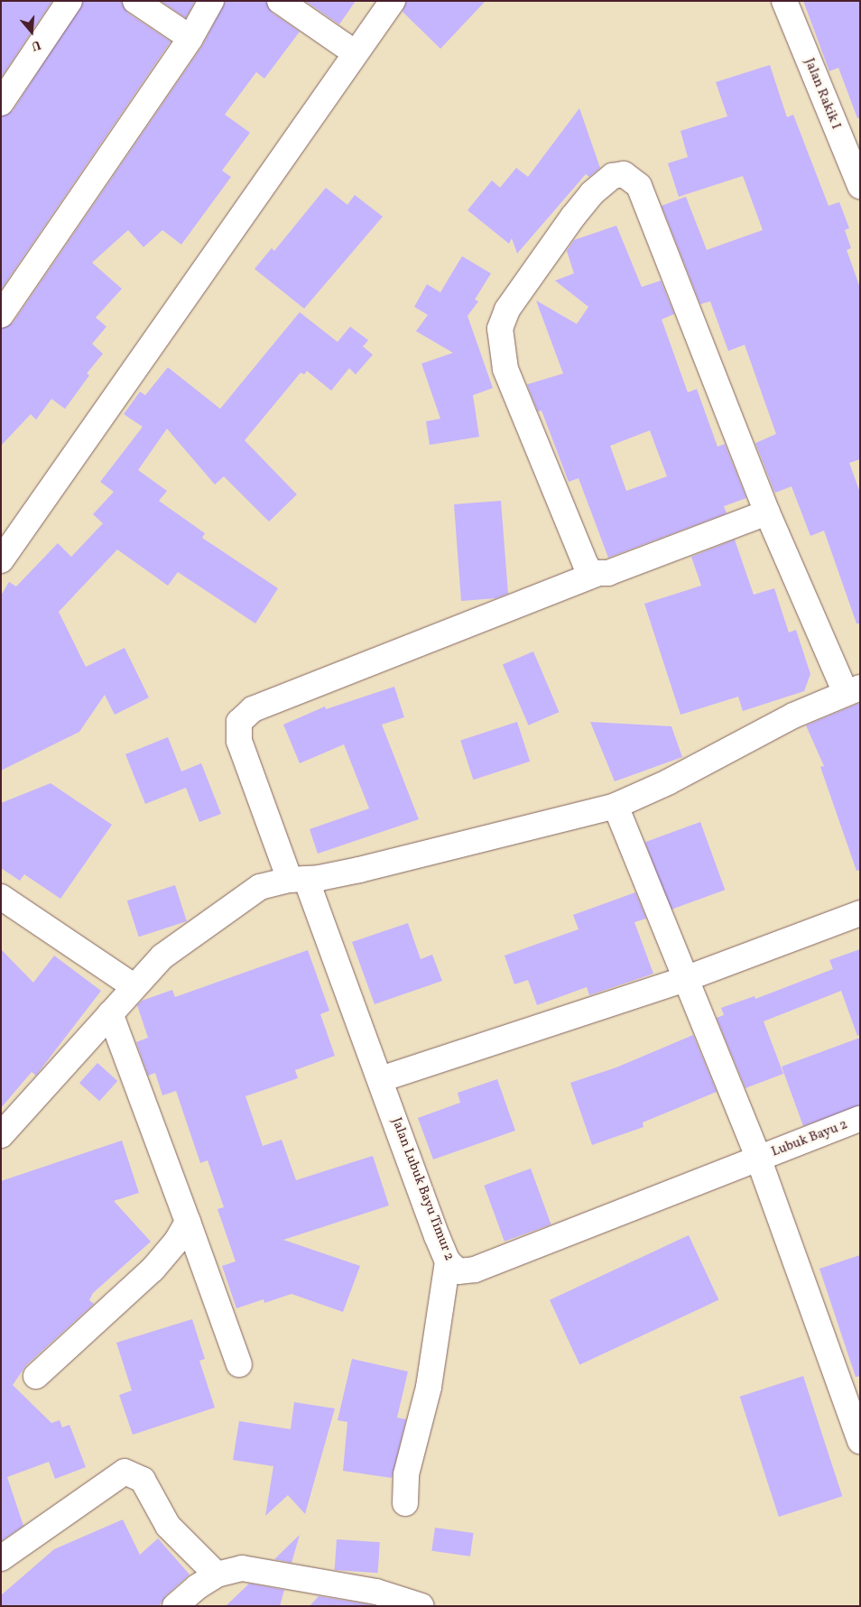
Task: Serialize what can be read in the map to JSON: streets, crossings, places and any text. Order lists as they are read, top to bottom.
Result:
{
  "streets": {
    "street": ["Jalan Rakik I", "Lubuk Bayu 2", "Jalan Lubuk Bayu Timur 2"]
  },
  "crossings": [
    ["Lubuk Bayu 2", "Jalan Lubuk Bayu Timur 2"]
  ],
  "north": "bottom"
}
